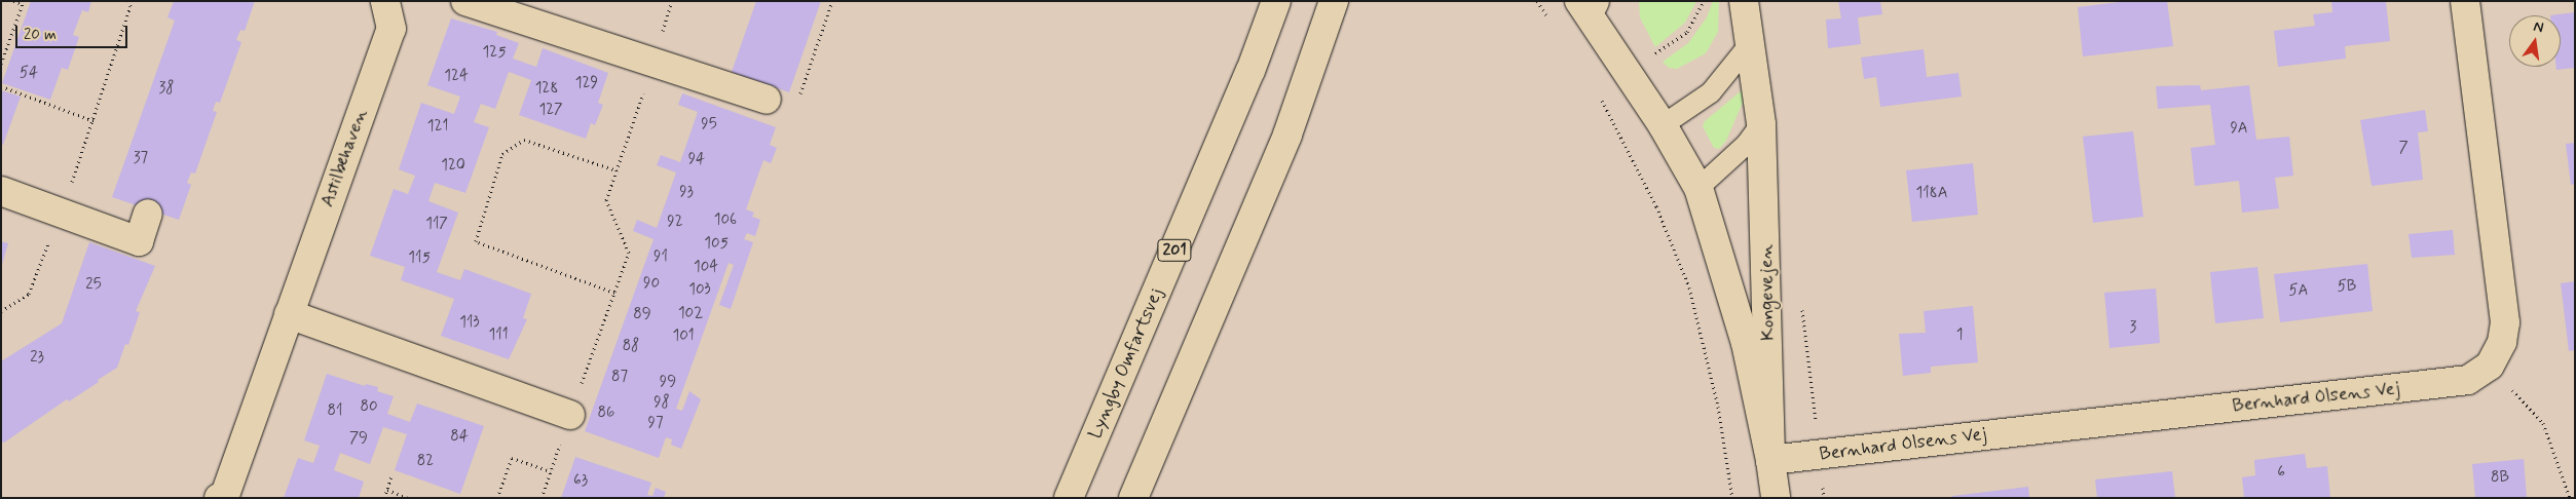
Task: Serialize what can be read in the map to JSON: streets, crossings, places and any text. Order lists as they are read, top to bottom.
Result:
{
  "streets": {
    "main road": [
      "Astilbehaven",
      "201",
      "Kongevejen",
      "Lyngby Omfartsvej",
      "Bernhard Olsens Vej"
    ]
  },
  "crossings": [
    ["Kongevejen", "Bernhard Olsens Vej"]
  ],
  "house_numbers": [
    "125",
    "54",
    "124",
    "129",
    "38",
    "128",
    "127",
    "95",
    "121",
    "9A",
    "7",
    "37",
    "94",
    "120",
    "93",
    "118A",
    "106",
    "92",
    "117",
    "105",
    "91",
    "115",
    "104",
    "90",
    "25",
    "5B",
    "103",
    "5A",
    "102",
    "89",
    "113",
    "3",
    "111",
    "1",
    "101",
    "88",
    "23",
    "87",
    "99",
    "98",
    "80",
    "81",
    "86",
    "97",
    "84",
    "79",
    "82",
    "6",
    "8B",
    "63"
  ],
  "scale_bar": "20 m",
  "north": "top"
}
